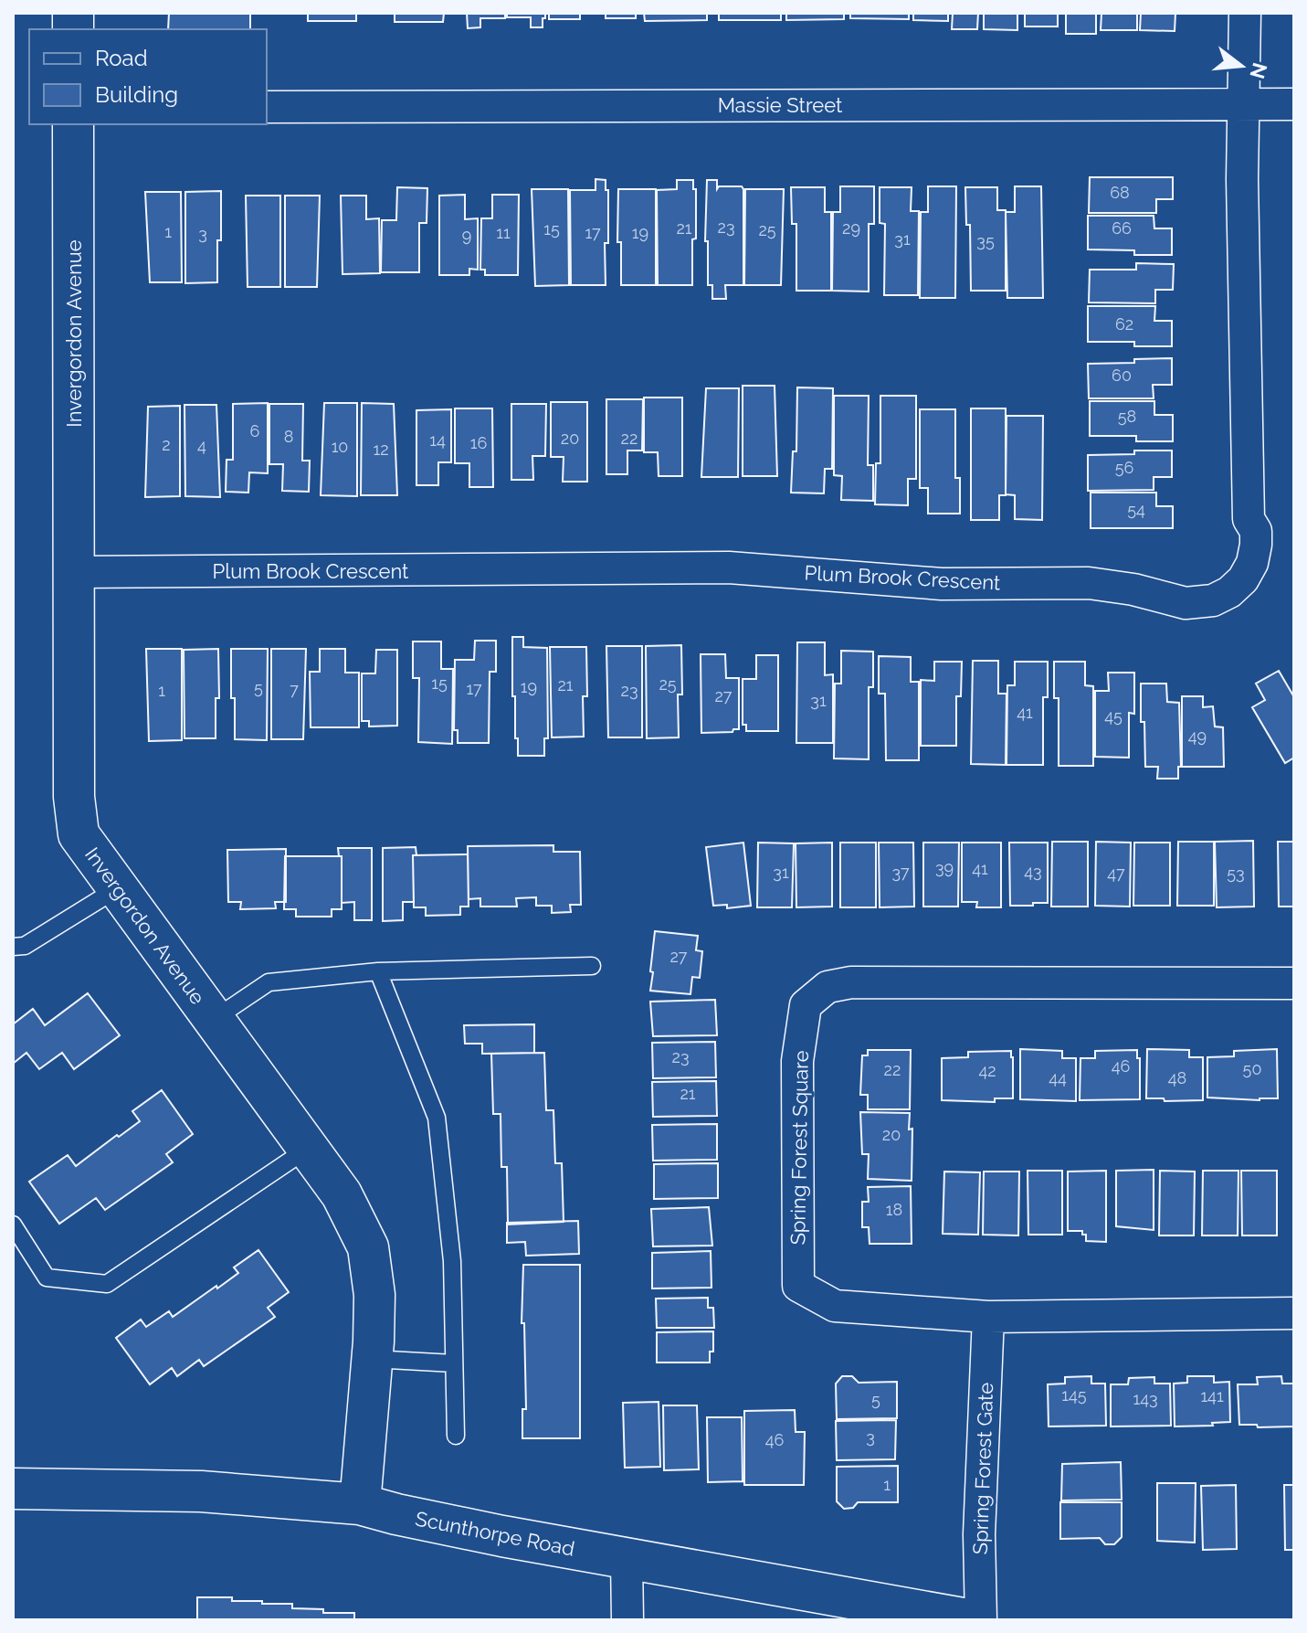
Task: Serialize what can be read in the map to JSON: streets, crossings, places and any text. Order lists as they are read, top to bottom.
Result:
{
  "streets": {
    "street": [
      "Massie Street",
      "Invergordon Avenue",
      "Plum Brook Crescent",
      "Spring Forest Square",
      "Spring Forest Gate",
      "Scunthorpe Road"
    ]
  },
  "crossings": [
    ["Massie Street", "Plum Brook Crescent"],
    ["Invergordon Avenue", "Plum Brook Crescent"],
    ["Invergordon Avenue", "Scunthorpe Road"],
    ["Spring Forest Square", "Spring Forest Gate"]
  ],
  "house_numbers": [
    "68",
    "23",
    "21",
    "29",
    "66",
    "15",
    "25",
    "1",
    "11",
    "17",
    "19",
    "3",
    "9",
    "31",
    "35",
    "62",
    "60",
    "58",
    "6",
    "8",
    "20",
    "22",
    "14",
    "16",
    "2",
    "4",
    "10",
    "12",
    "56",
    "54",
    "15",
    "25",
    "21",
    "19",
    "5",
    "17",
    "7",
    "1",
    "23",
    "27",
    "31",
    "41",
    "45",
    "49",
    "39",
    "41",
    "43",
    "31",
    "37",
    "47",
    "53",
    "27",
    "23",
    "46",
    "50",
    "22",
    "42",
    "44",
    "48",
    "21",
    "20",
    "18",
    "145",
    "141",
    "143",
    "5",
    "3",
    "46",
    "1"
  ],
  "legend": ["Road", "Building"],
  "north": "right"
}
